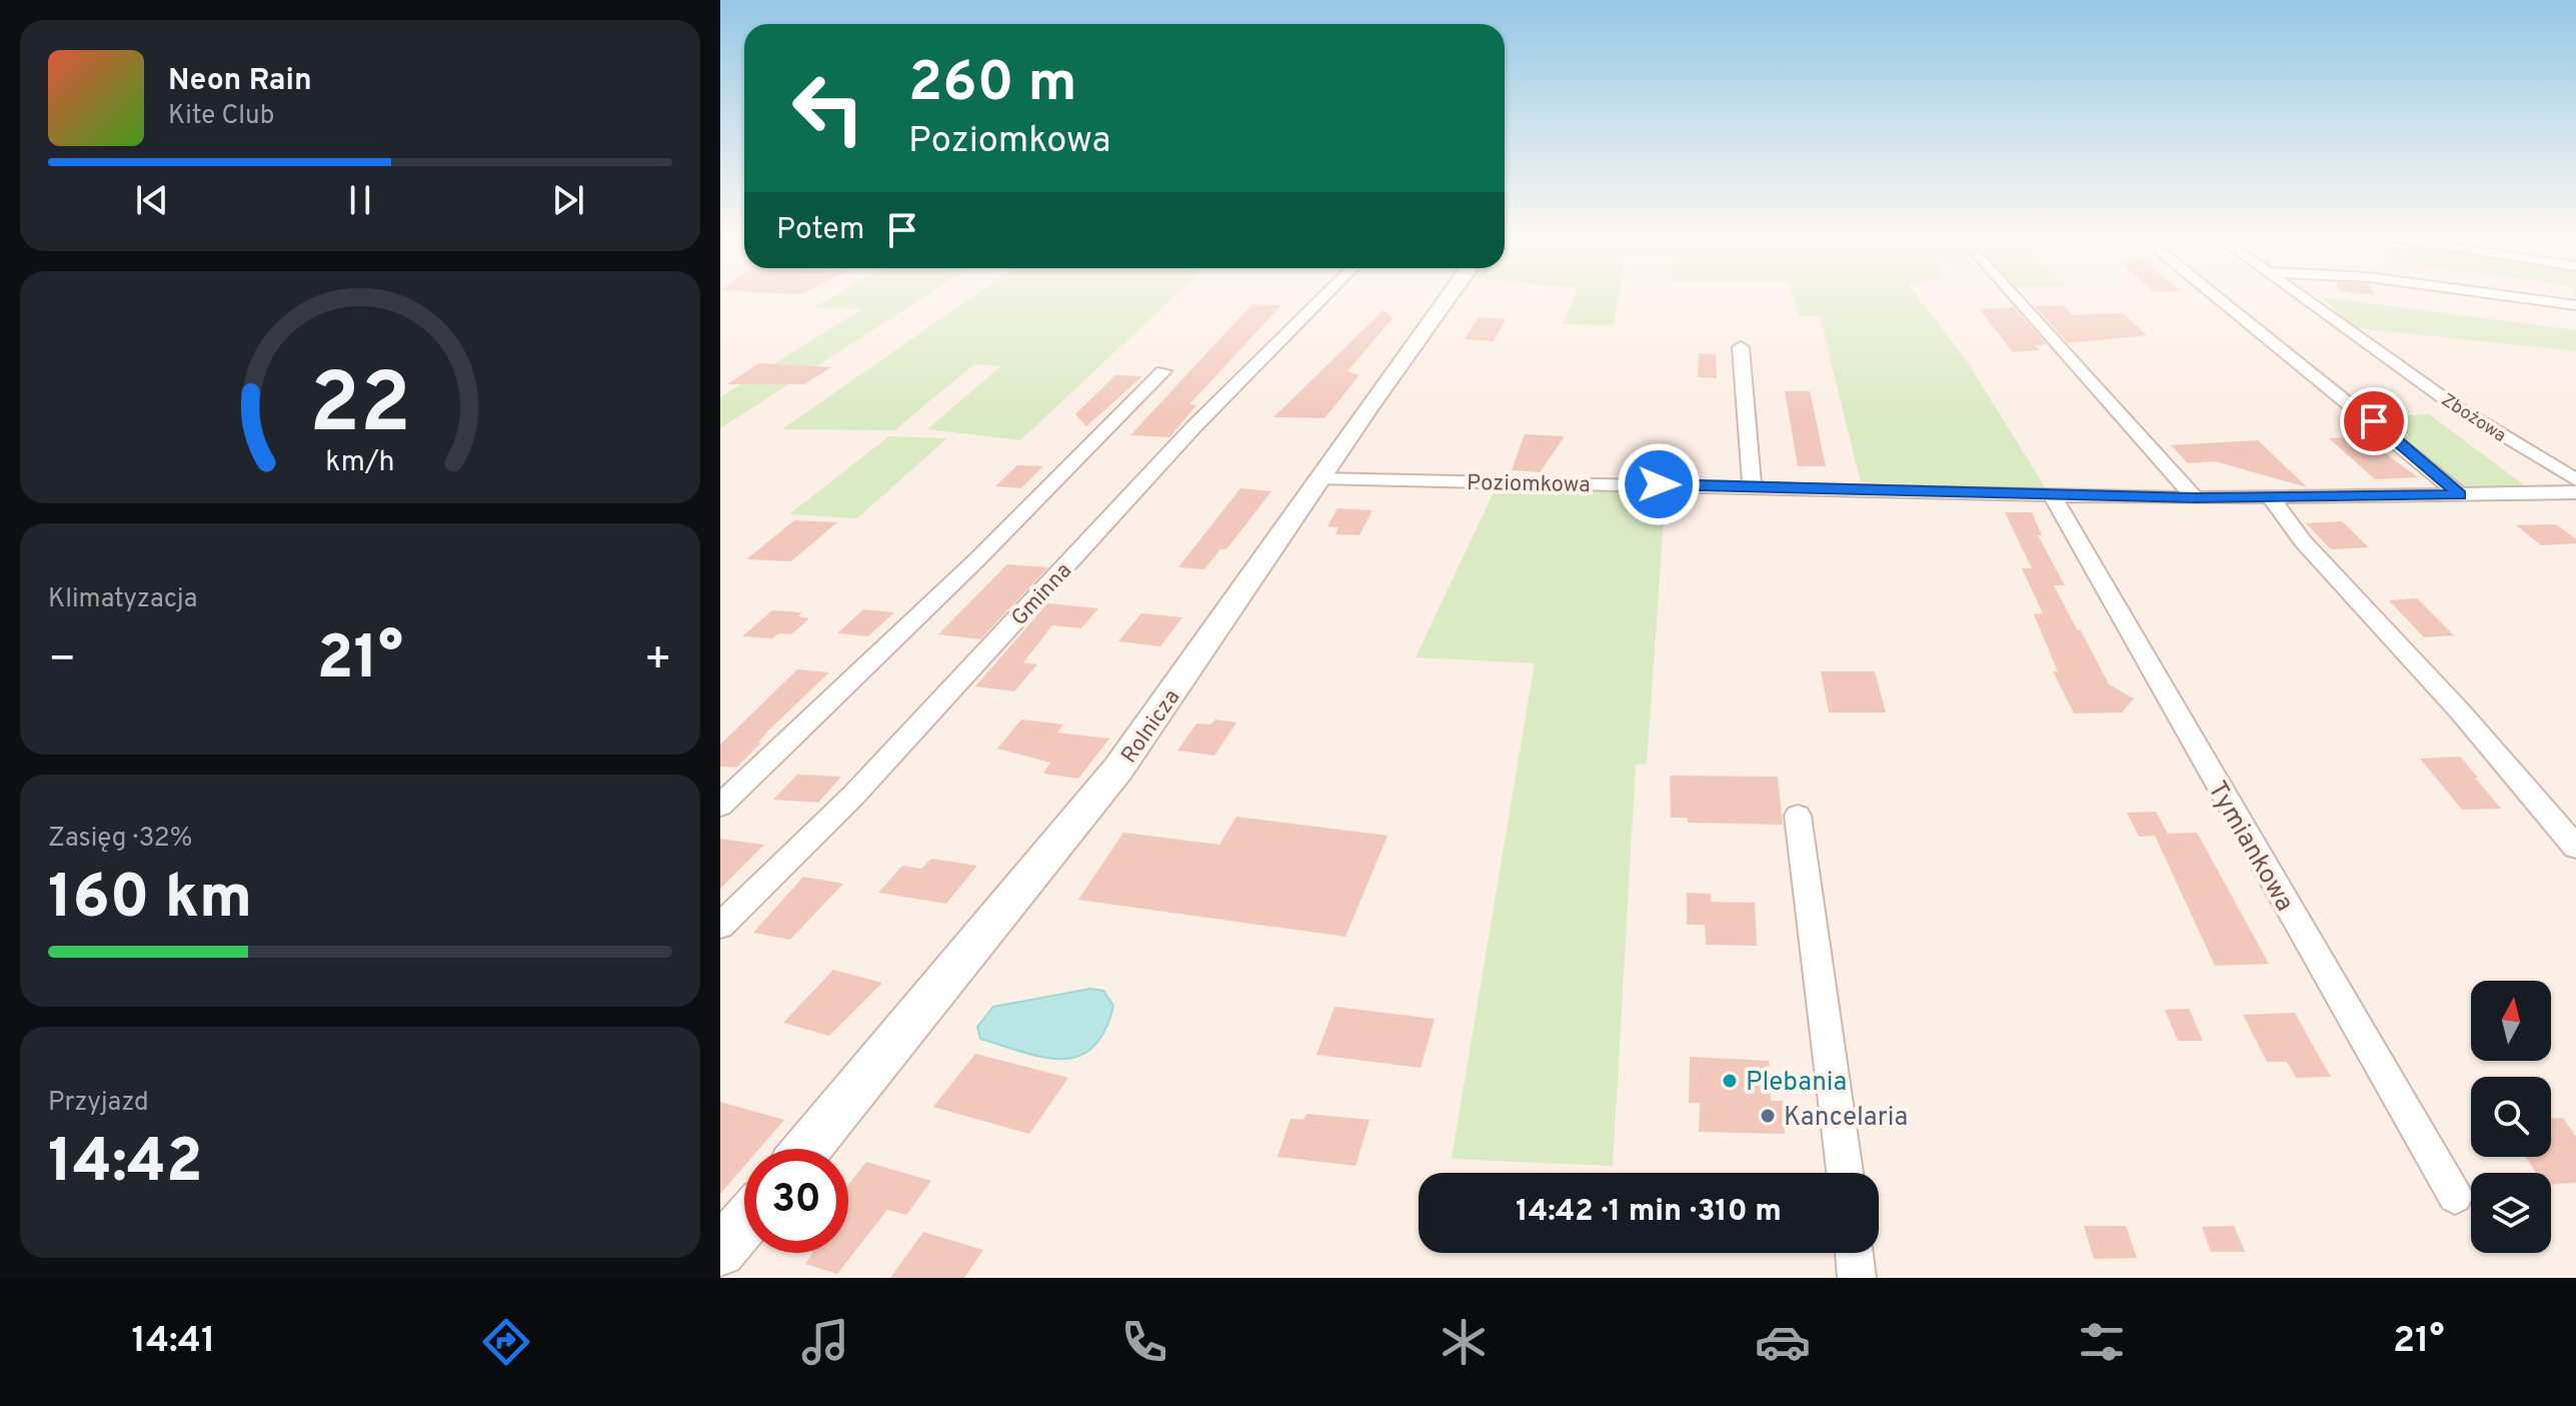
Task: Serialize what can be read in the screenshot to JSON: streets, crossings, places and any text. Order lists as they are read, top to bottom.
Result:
{
  "streets": {
    "street": [
      "Zbożowa",
      "Poziomkowa",
      "Gminna",
      "Rolnicza",
      "Tymiankowa"
    ]
  },
  "crossings": [
    ["Poziomkowa", "Rolnicza"],
    ["Poziomkowa", "Tymiankowa"]
  ],
  "places": ["Plebania", "Kancelaria"],
  "north": "top",
  "page": {
    "turn": ["260 m", "Poziomkowa"],
    "song": ["Neon Rain", "Kite Club"],
    "then": "Potem",
    "tile": [
      "Klimatyzacja",
      ["Zasięg · 32%", "160 km"],
      ["Przyjazd", "14:42"]
    ],
    "heat": ["−", "21°", "+"],
    "limit": "30",
    "trip": "14:42 · 1 min · 310 m",
    "tabs": ["14:41", "21°"],
    "gauge": ["22", "km/h"]
  }
}
